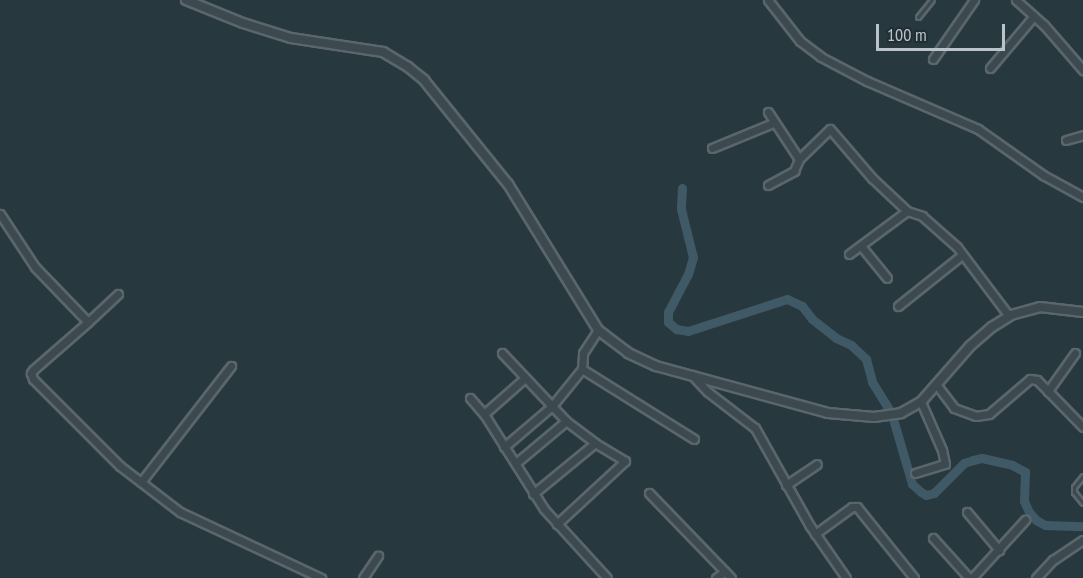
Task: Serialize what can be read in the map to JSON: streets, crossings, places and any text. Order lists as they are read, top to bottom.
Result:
{
  "scale_bar": "100 m"
}
